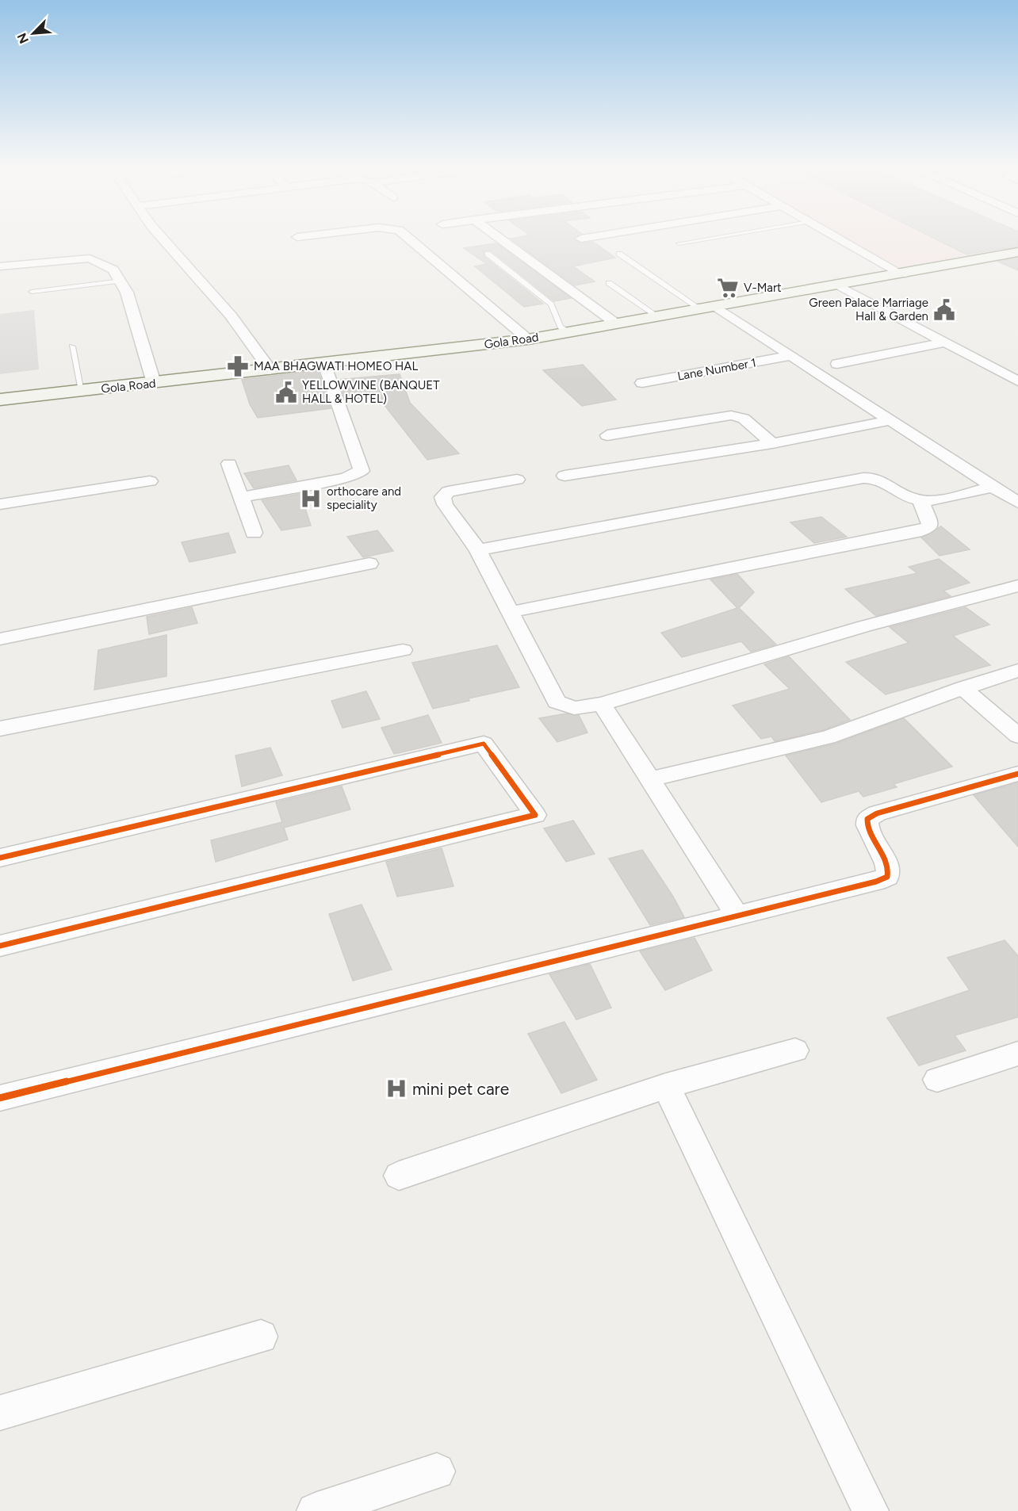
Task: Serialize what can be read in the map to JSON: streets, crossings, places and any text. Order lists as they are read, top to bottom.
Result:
{
  "streets": {
    "street": ["Gola Road", "Lane Number 1"]
  },
  "places": {
    "supermarket": ["V-Mart"],
    "public building": ["Green Palace Marriage Hall & Garden", "YELLOWVINE (BANQUET HALL & HOTEL)"],
    "pharmacy": ["MAA BHAGWATI HOMEO HAL"],
    "hospital": ["orthocare and speciality", "mini pet care"]
  },
  "north": "bottom left"
}
